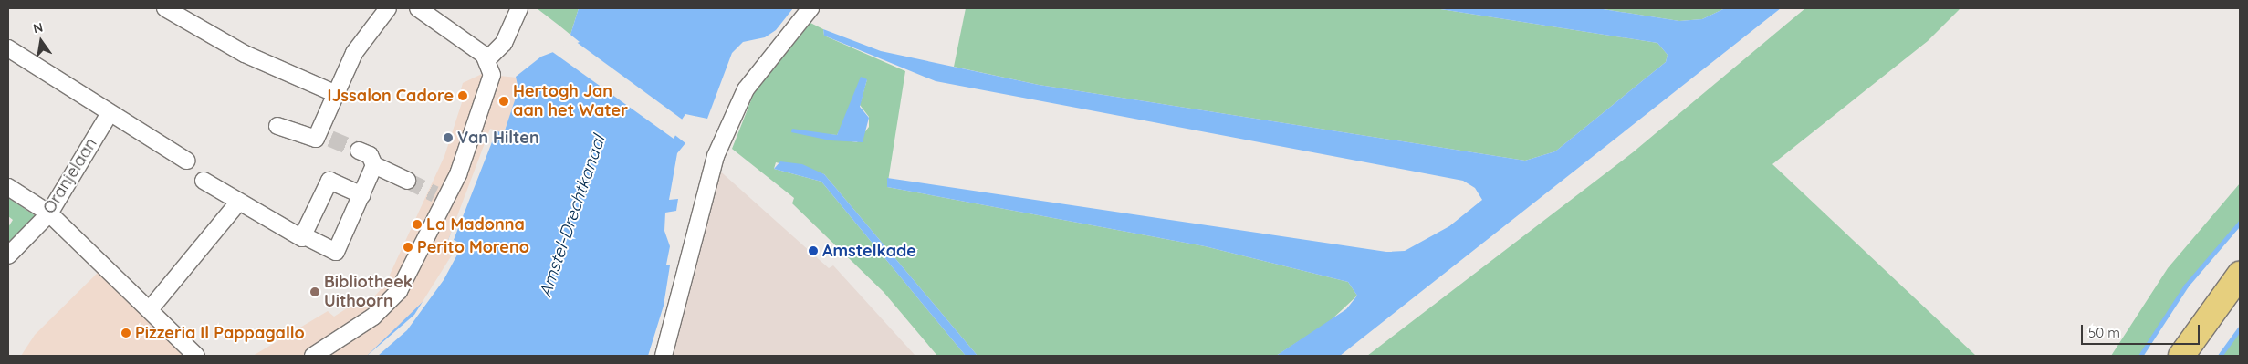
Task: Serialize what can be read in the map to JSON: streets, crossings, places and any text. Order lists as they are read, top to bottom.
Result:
{
  "streets": {
    "street": ["Oranjelaan"]
  },
  "water": ["Amstel-Drechtkanaal"],
  "places": [
    "IJssalon Cadore",
    "Hertogh Jan aan het Water",
    "Van Hilten",
    "La Madonna",
    "Perito Moreno",
    "Amstelkade",
    "Bibliotheek Uithoorn",
    "Pizzeria Il Pappagallo"
  ],
  "scale_bar": "50 m",
  "north": "top"
}
